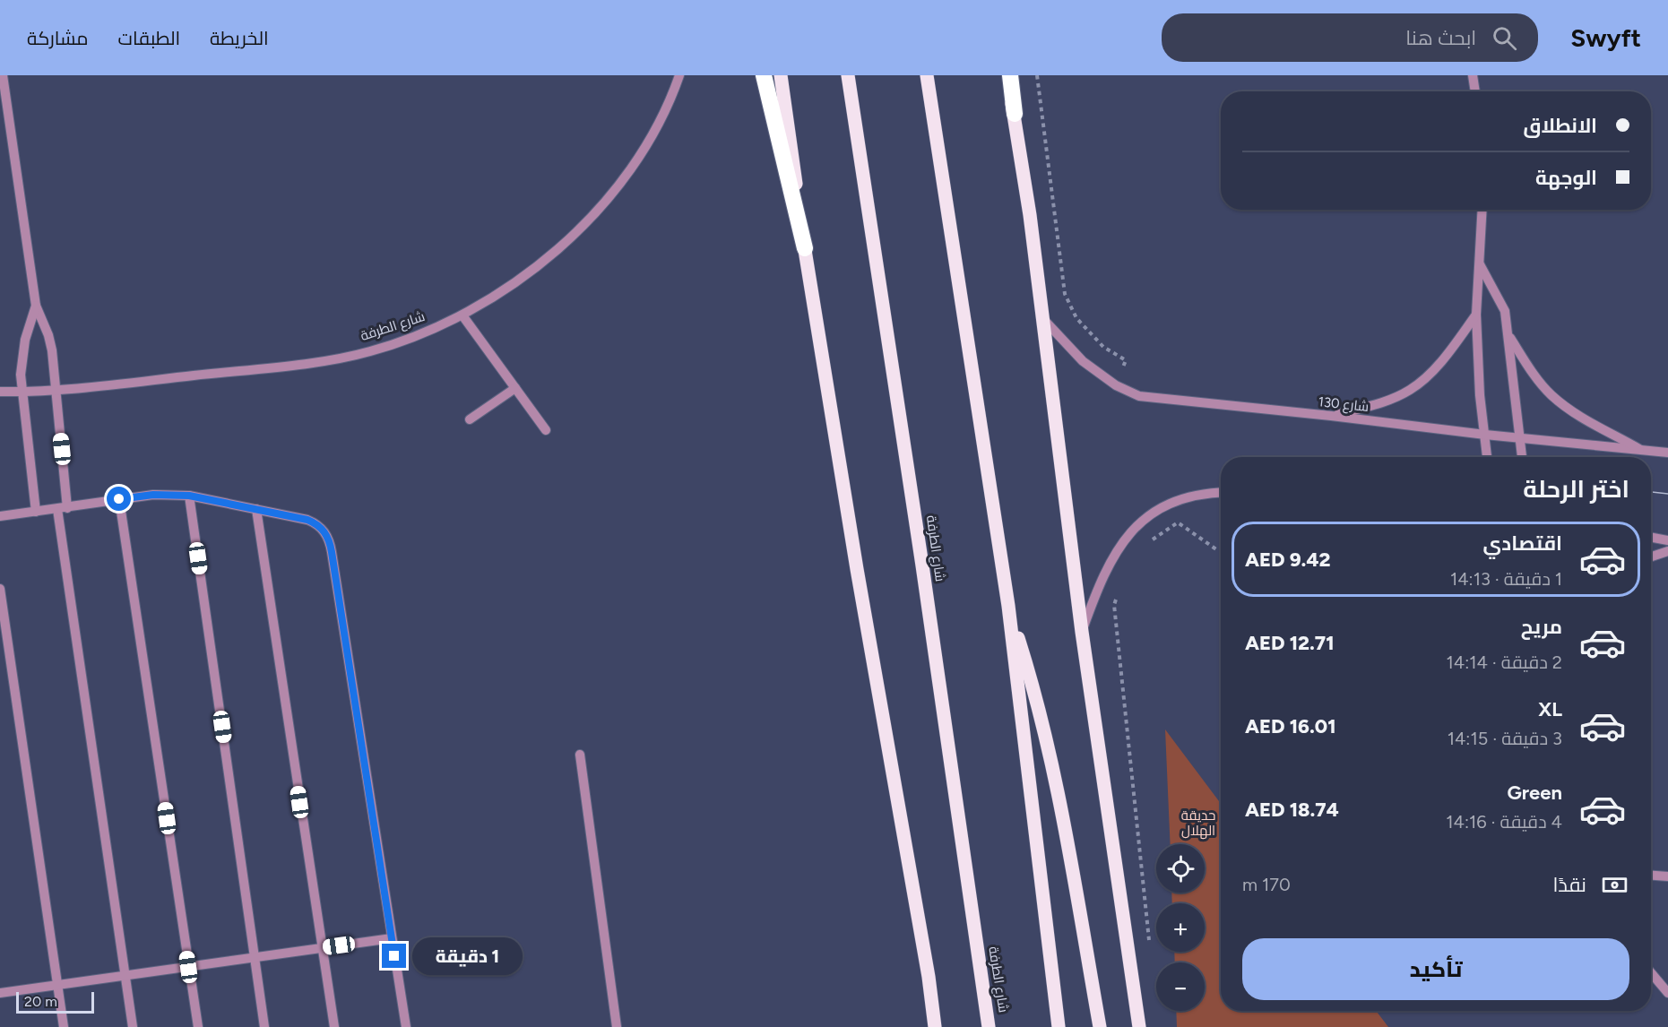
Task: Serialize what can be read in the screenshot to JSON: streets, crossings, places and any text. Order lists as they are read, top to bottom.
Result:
{
  "streets": {
    "main road": ["شارع الطرفة"],
    "street": ["شارع 130"]
  },
  "parks": ["حديقة الهلال"],
  "scale_bar": "20 m",
  "page": {
    "header": "Swyft",
    "search": "ابحث هنا",
    "nav": ["الخريطة", "الطبقات", "مشاركة"],
    "banner": ["الانطلاق", "الوجهة"],
    "heading": "اختر الرحلة",
    "list": [
      {
        "name": "اقتصادي",
        "note": "1 دقيقة · 14:13",
        "value": "AED 9.42"
      },
      {
        "name": "مريح",
        "note": "2 دقيقة · 14:14",
        "value": "AED 12.71"
      },
      {
        "name": "XL",
        "note": "3 دقيقة · 14:15",
        "value": "AED 16.01"
      },
      {
        "name": "Green",
        "note": "4 دقيقة · 14:16",
        "value": "AED 18.74"
      }
    ],
    "map_buttons": ["+", "−"],
    "pay": ["نقدًا", "170 m"],
    "buttons": "تأكيد",
    "bubble": "1 دقيقة",
    "scale": "20 m"
  }
}
